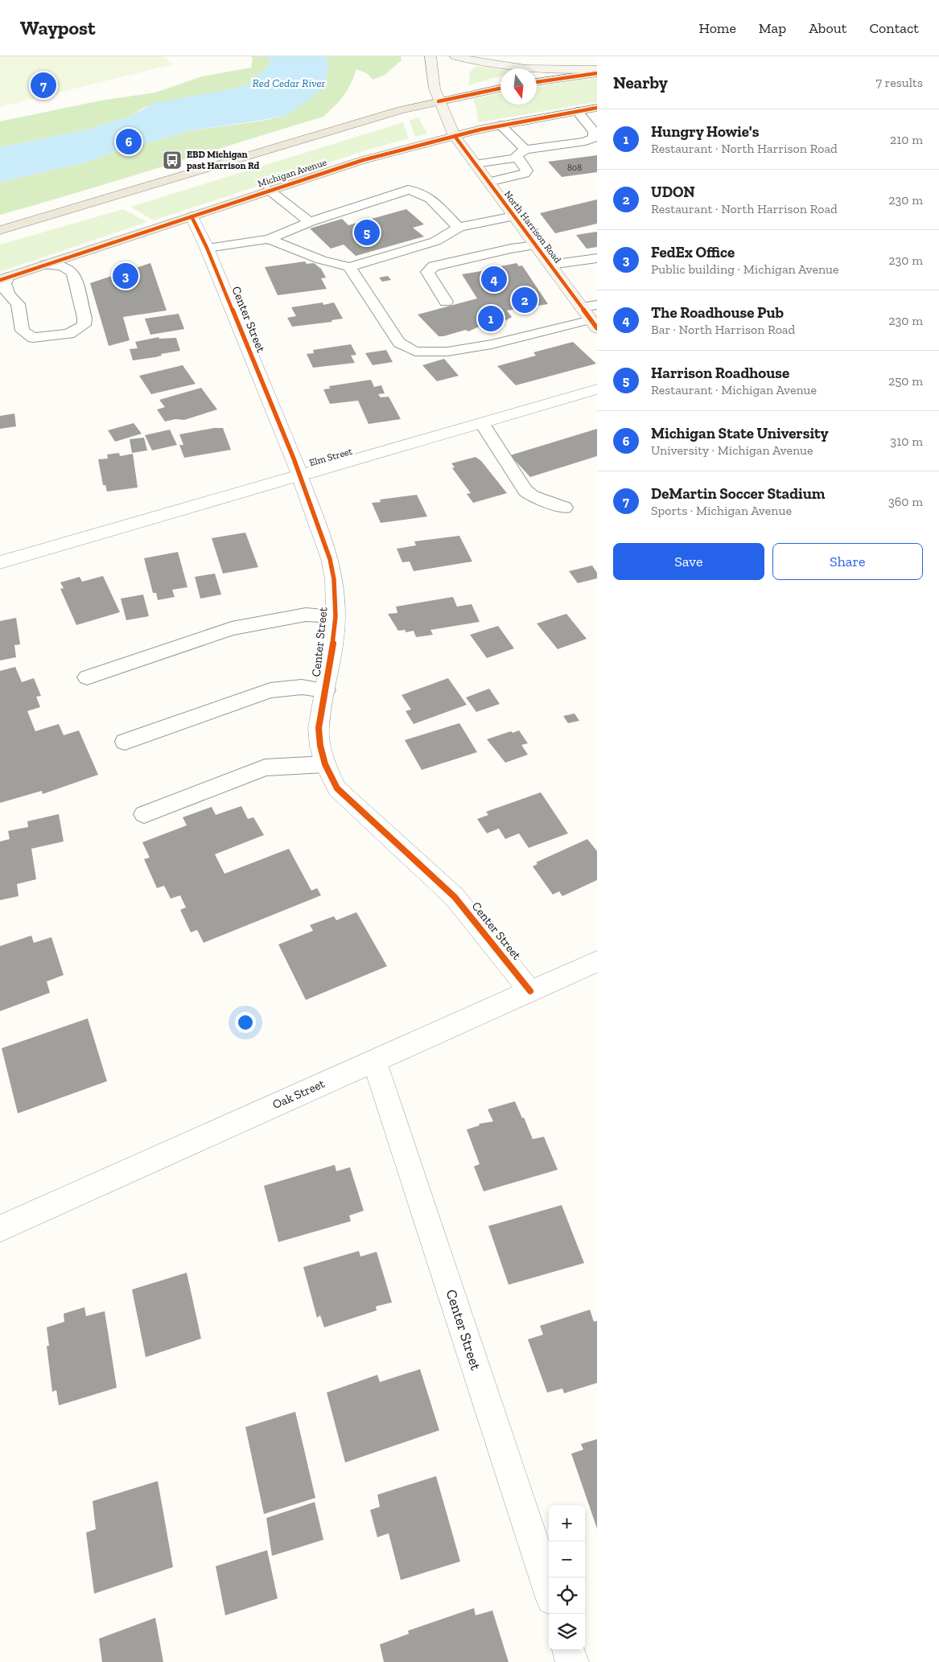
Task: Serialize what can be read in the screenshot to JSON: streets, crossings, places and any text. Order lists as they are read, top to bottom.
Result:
{
  "streets": {
    "main road": ["Michigan Avenue"],
    "street": [
      "North Harrison Road",
      "Center Street",
      "Elm Street",
      "Oak Street"
    ]
  },
  "crossings": [
    ["Michigan Avenue", "North Harrison Road"],
    ["Michigan Avenue", "Center Street"],
    ["Center Street", "Elm Street"],
    ["Center Street", "Oak Street"]
  ],
  "water": ["Red Cedar River"],
  "places": {
    "bus stop": ["EBD Michigan past Harrison Rd"]
  },
  "house_numbers": ["808"],
  "north": "bottom",
  "page": {
    "header": "Waypost",
    "nav": [
      "Home",
      "Map",
      "About",
      "Contact"
    ],
    "heading": ["Nearby", "7 results"],
    "pins": [
      "7",
      "6",
      "5",
      "3",
      "4",
      "2",
      "1"
    ],
    "list": [
      {
        "mark": "1",
        "name": "Hungry Howie's",
        "note": "Restaurant · North Harrison Road",
        "value": "210 m"
      },
      {
        "mark": "2",
        "name": "UDON",
        "note": "Restaurant · North Harrison Road",
        "value": "230 m"
      },
      {
        "mark": "3",
        "name": "FedEx Office",
        "note": "Public building · Michigan Avenue",
        "value": "230 m"
      },
      {
        "mark": "4",
        "name": "The Roadhouse Pub",
        "note": "Bar · North Harrison Road",
        "value": "230 m"
      },
      {
        "mark": "5",
        "name": "Harrison Roadhouse",
        "note": "Restaurant · Michigan Avenue",
        "value": "250 m"
      },
      {
        "mark": "6",
        "name": "Michigan State University",
        "note": "University · Michigan Avenue",
        "value": "310 m"
      },
      {
        "mark": "7",
        "name": "DeMartin Soccer Stadium",
        "note": "Sports · Michigan Avenue",
        "value": "360 m"
      }
    ],
    "buttons": ["Save", "Share"],
    "map_buttons": ["+", "−"]
  }
}
